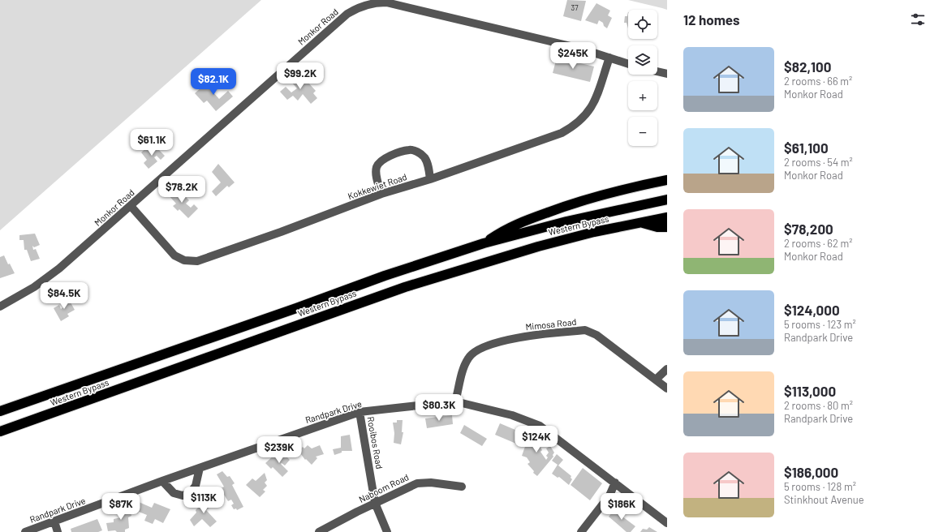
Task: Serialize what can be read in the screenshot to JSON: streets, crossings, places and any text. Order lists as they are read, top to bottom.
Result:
{
  "streets": {
    "highway": ["Western Bypass"],
    "street": [
      "Monkor Road",
      "Kokkewiet Road",
      "Mimosa Road",
      "Randpark Drive",
      "Rooibos Road",
      "Naboom Road"
    ]
  },
  "crossings": [
    ["Monkor Road", "Kokkewiet Road"],
    ["Mimosa Road", "Randpark Drive"],
    ["Randpark Drive", "Rooibos Road"],
    ["Rooibos Road", "Naboom Road"]
  ],
  "house_numbers": ["37"],
  "page": {
    "heading": "12 homes",
    "map_buttons": ["+", "−"],
    "list": [
      {
        "name": "$82,100",
        "note": "2 rooms · 66 m² · Monkor Road"
      },
      {
        "name": "$61,100",
        "note": "2 rooms · 54 m² · Monkor Road"
      },
      {
        "name": "$78,200",
        "note": "2 rooms · 62 m² · Monkor Road"
      },
      {
        "name": "$124,000",
        "note": "5 rooms · 123 m² · Randpark Drive"
      },
      {
        "name": "$113,000",
        "note": "2 rooms · 80 m² · Randpark Drive"
      },
      {
        "name": "$186,000",
        "note": "5 rooms · 128 m² · Stinkhout Avenue"
      }
    ],
    "price": [
      "$245K",
      "$99.2K",
      "$82.1K",
      "$61.1K",
      "$78.2K",
      "$84.5K",
      "$80.3K",
      "$124K",
      "$239K",
      "$113K",
      "$87K",
      "$186K"
    ]
  }
}
